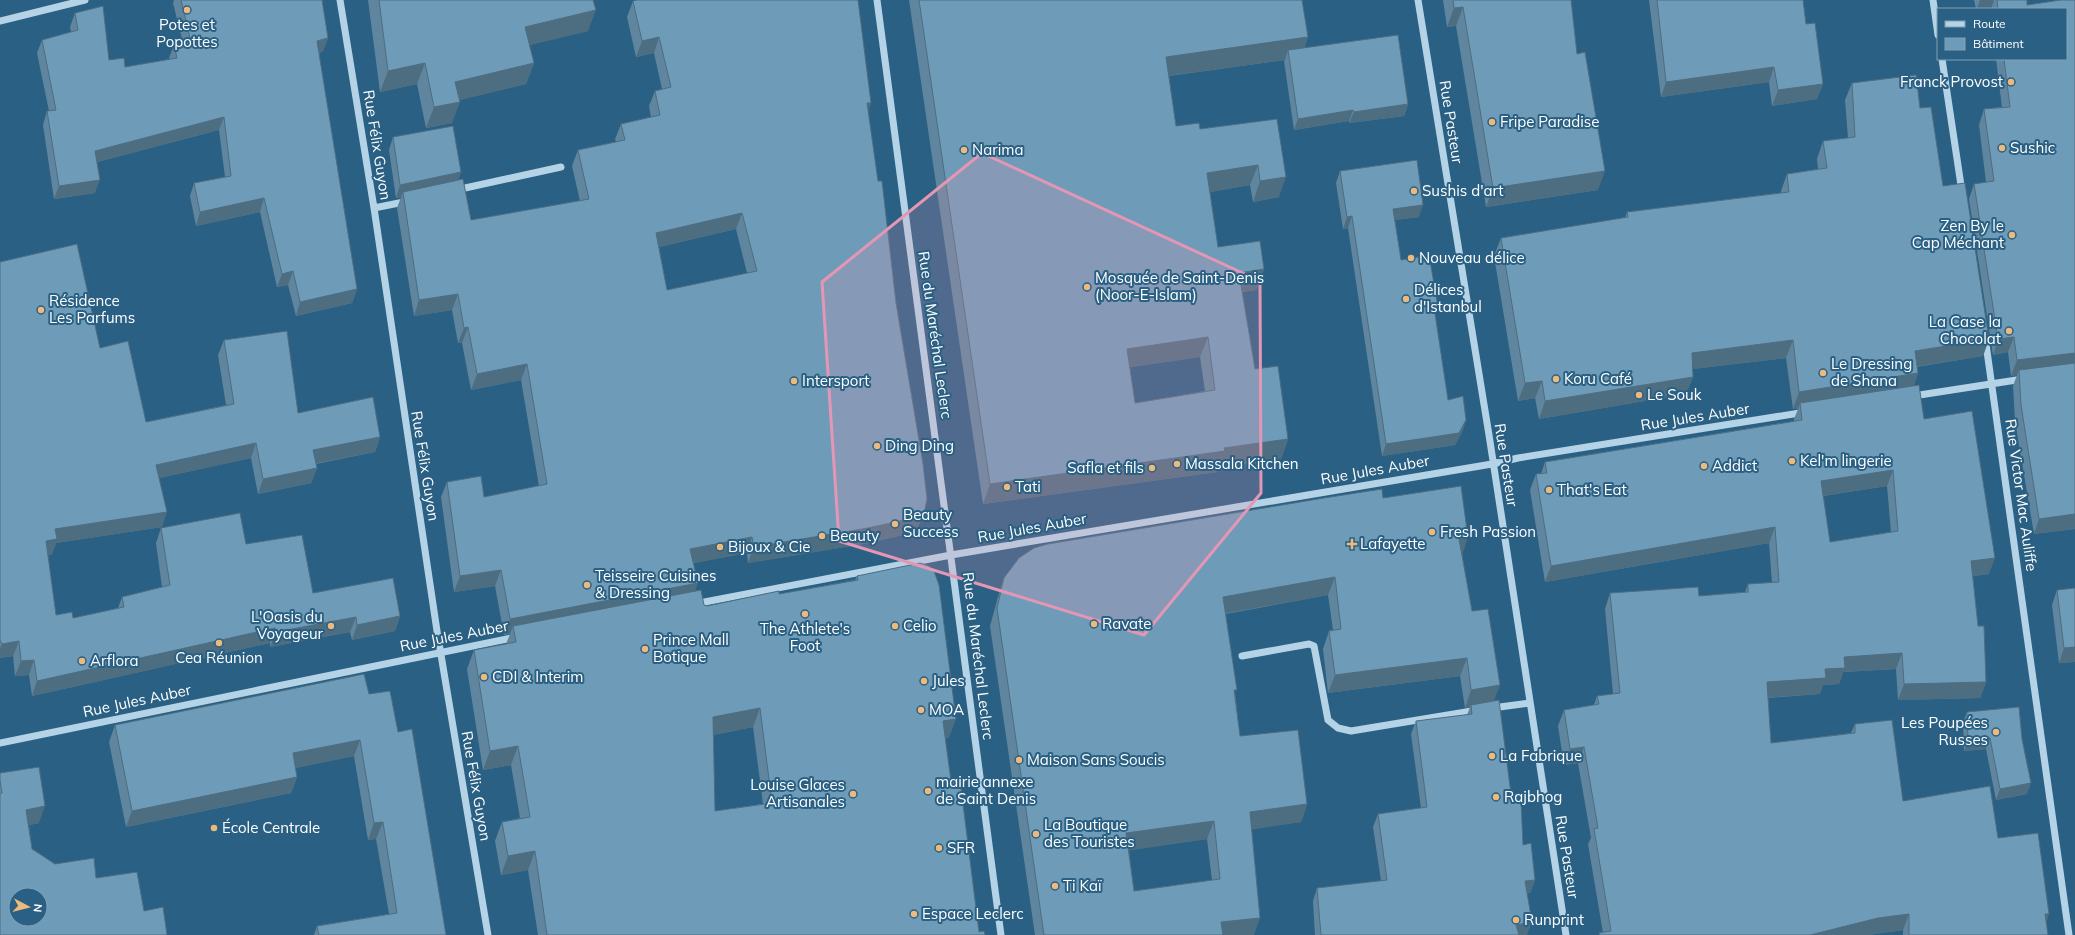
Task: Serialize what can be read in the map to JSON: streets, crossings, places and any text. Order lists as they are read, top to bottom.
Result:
{
  "streets": {
    "street": [
      "Rue Pasteur",
      "Rue Félix Guyon",
      "Rue du Maréchal Leclerc",
      "Rue Jules Auber",
      "Rue Victor Mac Auliffe"
    ]
  },
  "crossings": [
    ["Rue Pasteur", "Rue Jules Auber"],
    ["Rue Félix Guyon", "Rue Jules Auber"],
    ["Rue du Maréchal Leclerc", "Rue Jules Auber"]
  ],
  "places": {
    "other": [
      "Potes et Popottes",
      "Franck Provost",
      "Fripe Paradise",
      "Sushic",
      "Narima",
      "Sushis d'art",
      "Zen By le Cap Méchant",
      "Nouveau délice",
      "Mosquée de Saint-Denis (Noor-E-Islam)",
      "Délices d'Istanbul",
      "Résidence Les Parfums",
      "La Case la Chocolat",
      "Le Dressing de Shana",
      "Koru Café",
      "Intersport",
      "Le Souk",
      "Ding Ding",
      "Kel'm lingerie",
      "Massala Kitchen",
      "Addict",
      "Safla et fils",
      "Tati",
      "That's Eat",
      "Beauty Success",
      "Fresh Passion",
      "Beauty",
      "Bijoux & Cie",
      "Teisseire Cuisines & Dressing",
      "The Athlete's Foot",
      "Ravate",
      "L'Oasis du Voyageur",
      "Celio",
      "Cea Réunion",
      "Prince Mall Botique",
      "Arflora",
      "CDI & Interim",
      "Jules",
      "MOA",
      "Les Poupées Russes",
      "La Fabrique",
      "Maison Sans Soucis",
      "mairie annexe de Saint Denis",
      "Louise Glaces Artisanales",
      "Rajbhog",
      "École Centrale",
      "La Boutique des Touristes",
      "SFR",
      "Ti Kaï",
      "Espace Leclerc",
      "Runprint"
    ],
    "health": ["Lafayette"]
  },
  "legend": ["Route", "Bâtiment"],
  "north": "right"
}
